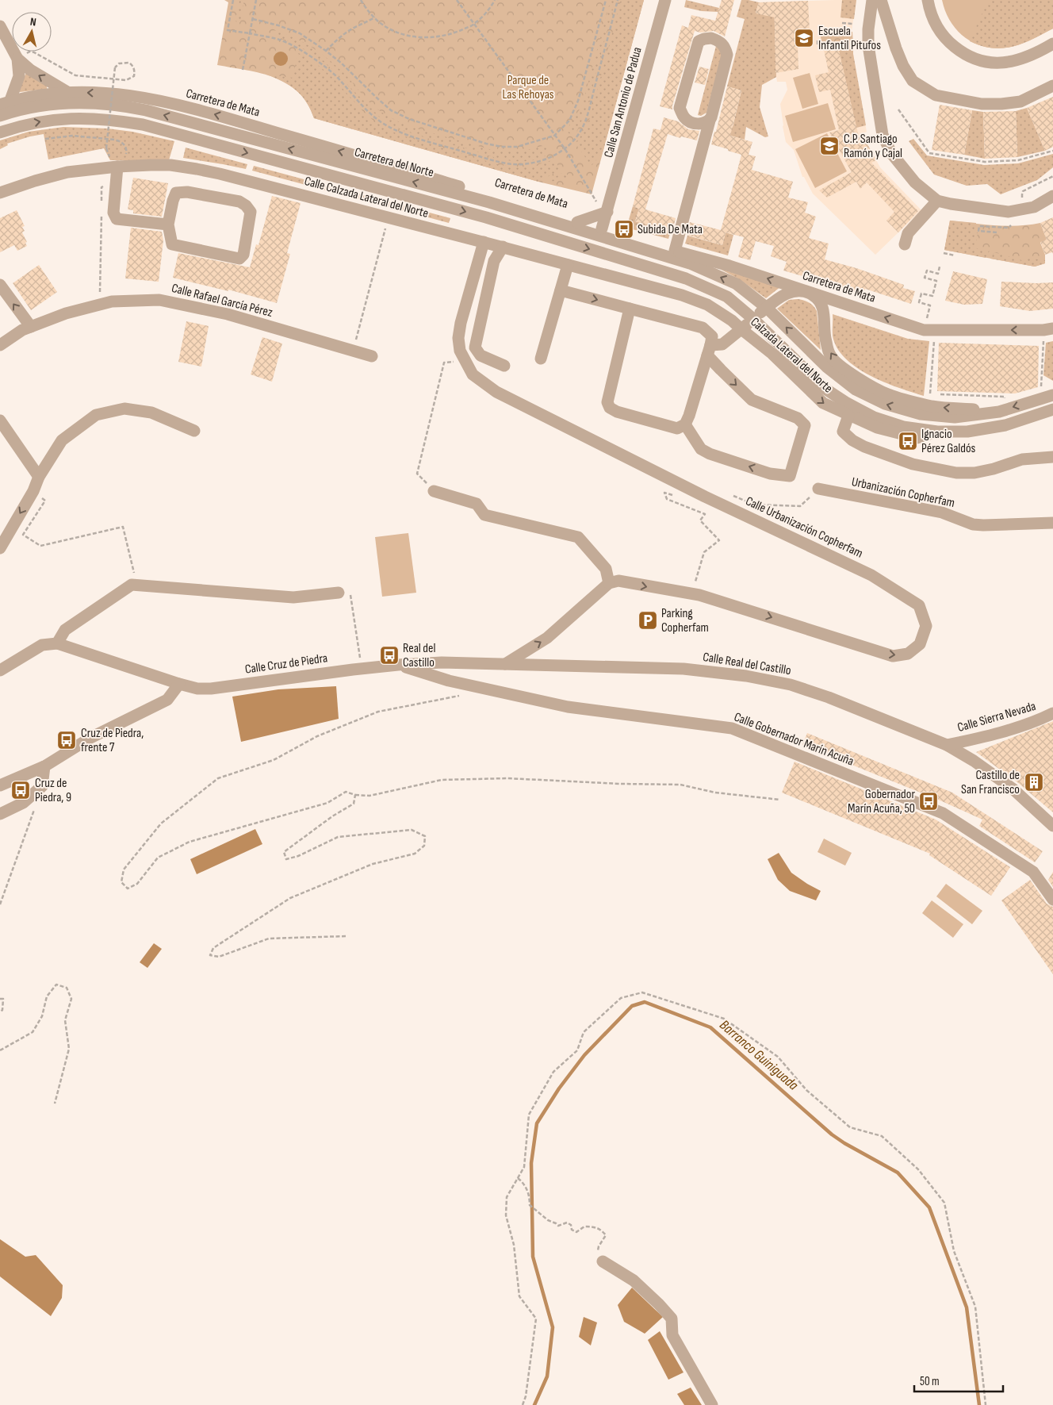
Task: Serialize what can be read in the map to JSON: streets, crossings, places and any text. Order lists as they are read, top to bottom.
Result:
{
  "streets": {
    "street": [
      "Calle San Antonio de Padua",
      "Carretera de Mata",
      "Carretera del Norte",
      "Calle Calzada Lateral del Norte",
      "Calle Rafael García Pérez",
      "Calzada Lateral del Norte",
      "Urbanización Copherfam",
      "Calle Urbanización Copherfam",
      "Calle Cruz de Piedra",
      "Calle Real del Castillo",
      "Calle Sierra Nevada",
      "Calle Gobernador Marín Acuña"
    ]
  },
  "crossings": [
    ["Calle San Antonio de Padua", "Carretera de Mata"],
    ["Calle Calzada Lateral del Norte", "Calzada Lateral del Norte"],
    ["Calle Calzada Lateral del Norte", "Calle Urbanización Copherfam"],
    ["Calle Cruz de Piedra", "Calle Real del Castillo"],
    ["Calle Cruz de Piedra", "Calle Gobernador Marín Acuña"],
    ["Calle Real del Castillo", "Calle Sierra Nevada"],
    ["Calle Real del Castillo", "Calle Gobernador Marín Acuña"]
  ],
  "water": ["Barranco Guiniguada"],
  "parks": ["Parque de Las Rehoyas"],
  "places": {
    "school or university": ["Escuela Infantil Pitufos", "C.P. Santiago Ramón y Cajal"],
    "bus stop": [
      "Subida De Mata",
      "Ignacio Pérez Galdós",
      "Real del Castillo",
      "Cruz de Piedra, frente 7",
      "Cruz de Piedra, 9",
      "Gobernador Marín Acuña, 50"
    ],
    "parking": ["Parking Copherfam"],
    "building": ["Castillo de San Francisco"]
  },
  "scale_bar": "50 m",
  "north": "top"
}
